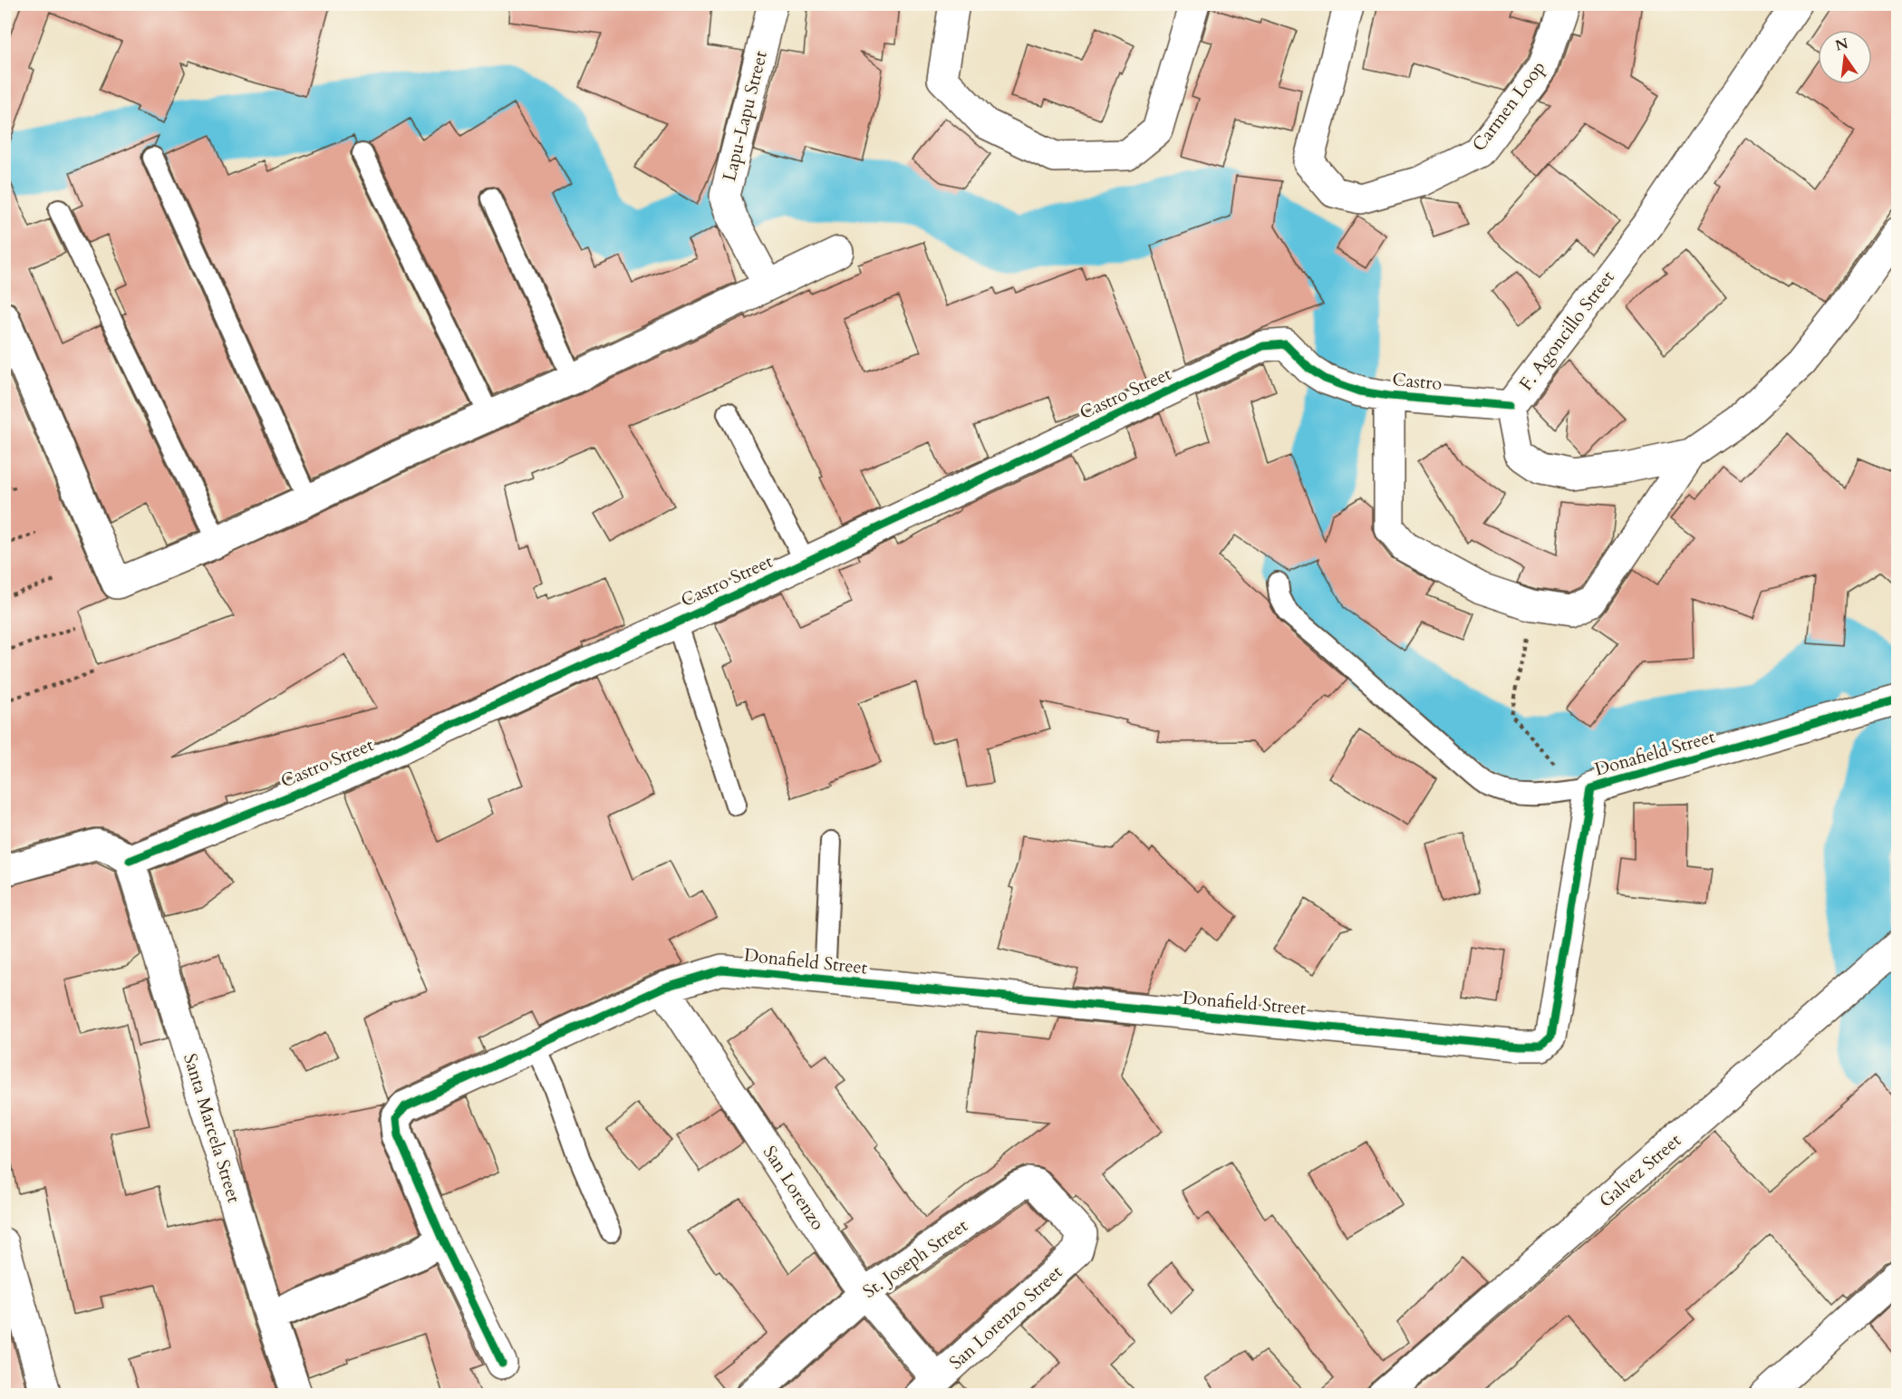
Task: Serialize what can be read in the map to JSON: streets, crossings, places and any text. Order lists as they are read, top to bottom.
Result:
{
  "streets": {
    "street": [
      "Carmen Loop",
      "Lapu-Lapu Street",
      "F. Agoncillo Street",
      "Castro",
      "Castro Street",
      "Donafield Street",
      "Santa Marcela Street",
      "Galvez Street",
      "San Lorenzo",
      "St. Joseph Street",
      "San Lorenzo Street"
    ]
  },
  "crossings": [
    ["F. Agoncillo Street", "Castro"],
    ["Castro", "Castro Street"],
    ["Castro Street", "Santa Marcela Street"],
    ["Donafield Street", "San Lorenzo"],
    ["San Lorenzo", "St. Joseph Street"],
    ["San Lorenzo", "San Lorenzo Street"],
    ["St. Joseph Street", "San Lorenzo Street"]
  ],
  "north": "top"
}
